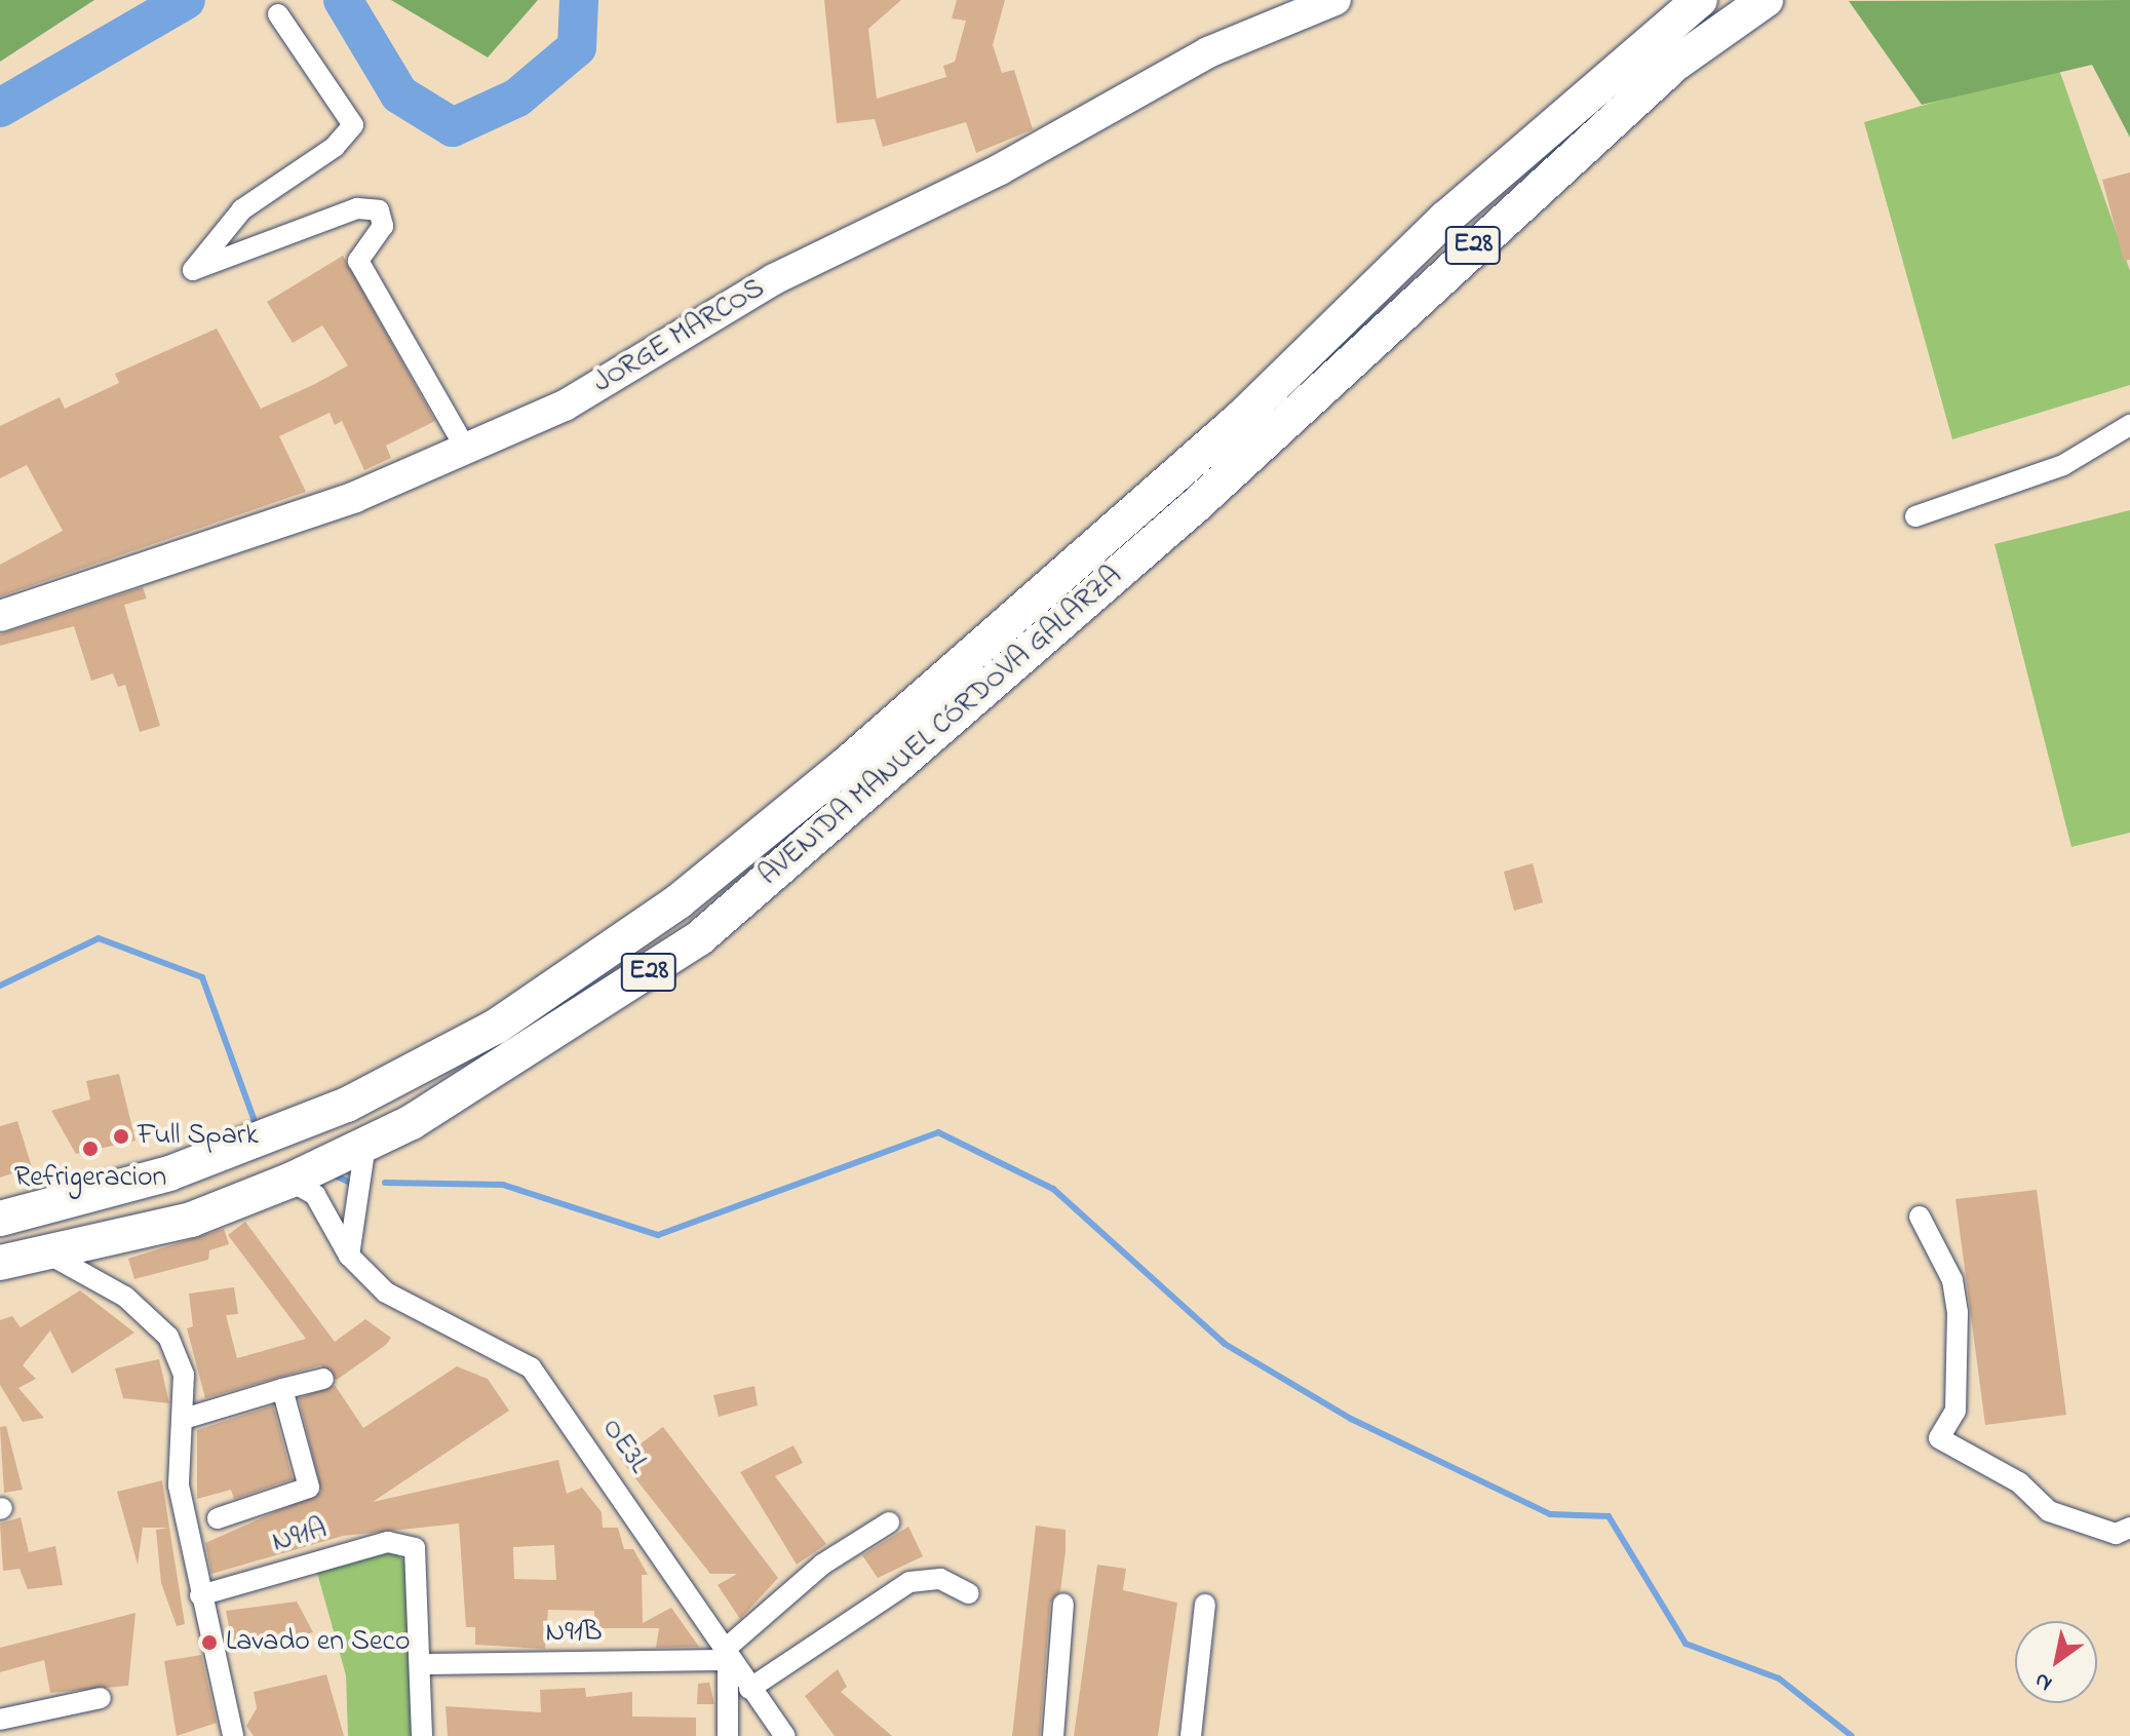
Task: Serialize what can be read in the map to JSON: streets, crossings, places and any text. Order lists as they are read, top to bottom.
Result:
{
  "streets": {
    "main road": ["E28", "JORGE MARCOS", "AVENIDA MANUEL CÓRDOVA GALARZA"],
    "street": ["OE3L", "N91A", "N91B"]
  },
  "crossings": [
    ["AVENIDA MANUEL CÓRDOVA GALARZA", "OE3L"],
    ["OE3L", "N91B"],
    ["N91A", "N91B"]
  ],
  "places": ["Full Spark", "Refrigeracion", "Lavado en Seco"],
  "north": "bottom left"
}
